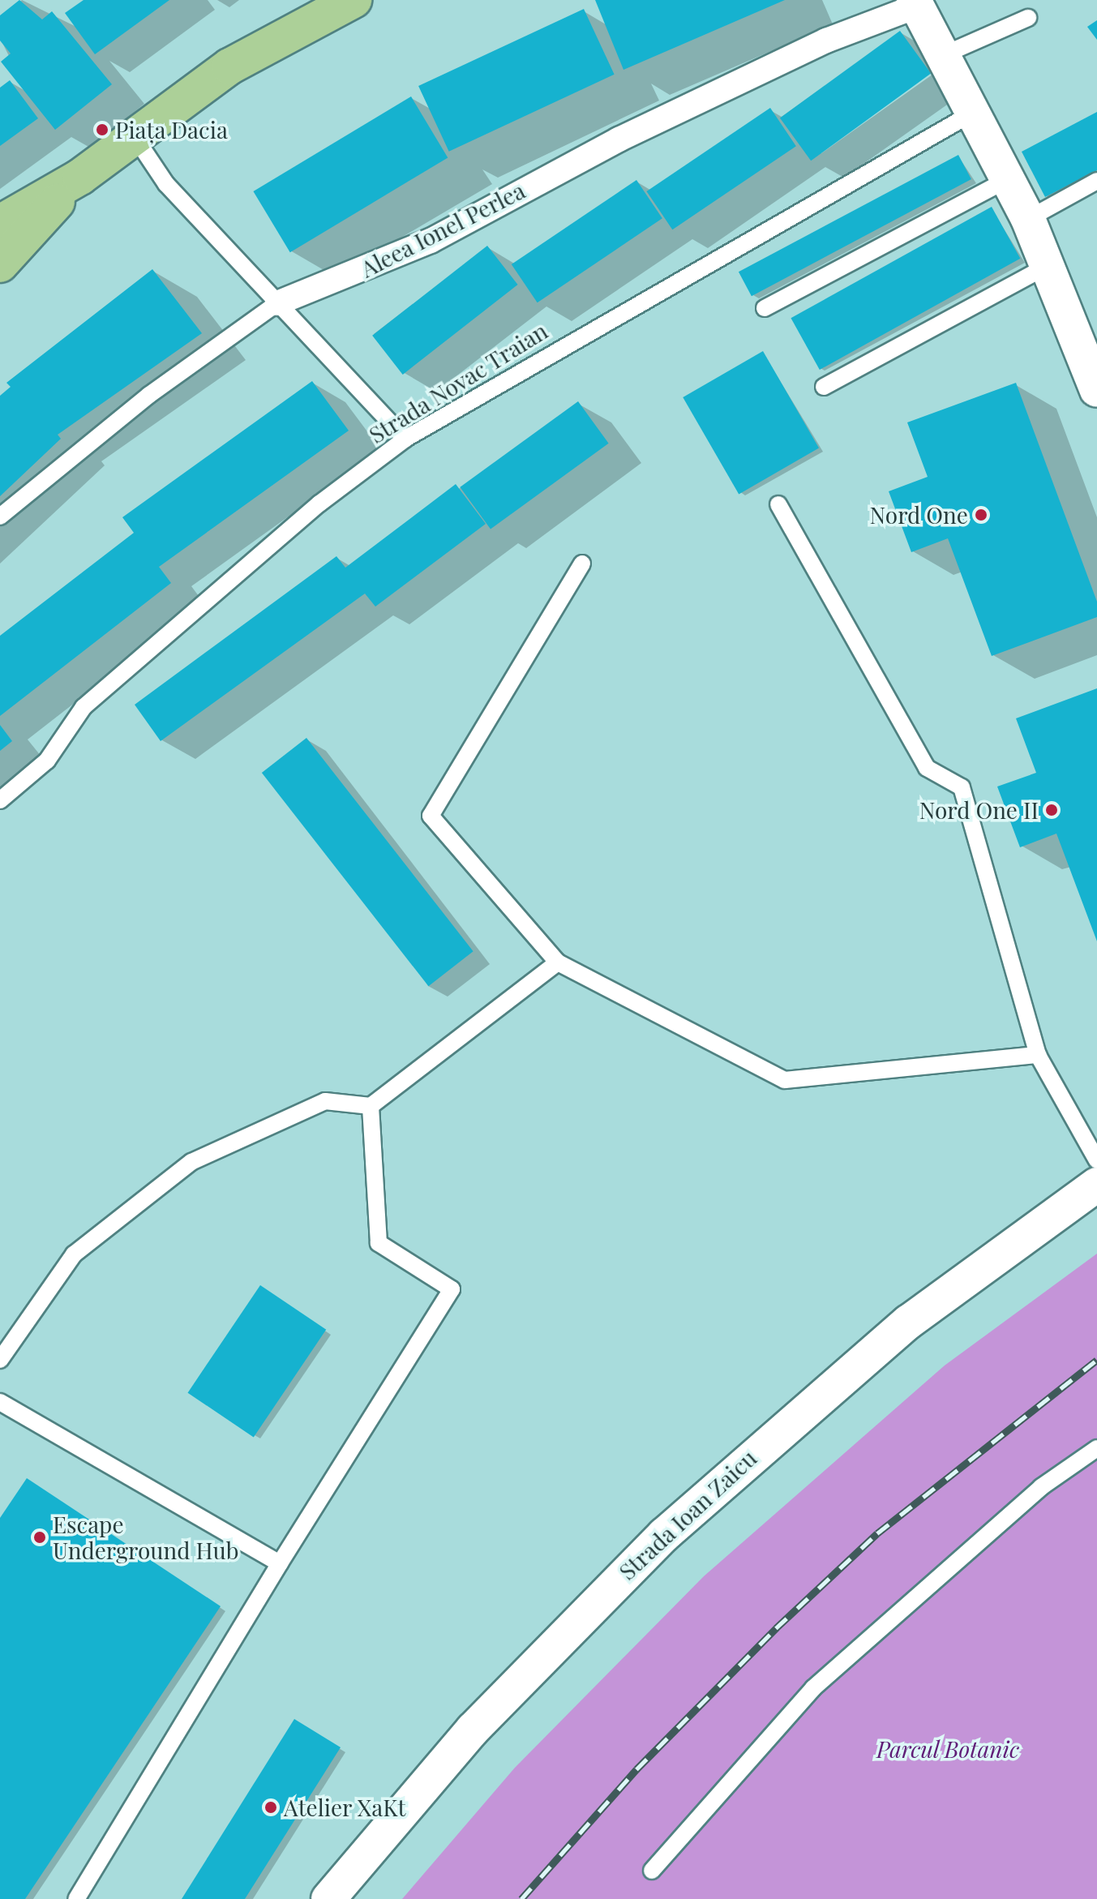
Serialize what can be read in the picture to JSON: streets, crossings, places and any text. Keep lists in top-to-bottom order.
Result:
{
  "streets": {
    "street": ["Aleea Ionel Perlea", "Strada Ioan Zaicu"],
    "lane": ["Strada Novac Traian"]
  },
  "parks": ["Parcul Botanic"],
  "places": [
    "Piața Dacia",
    "Nord One",
    "Nord One II",
    "Escape Underground Hub",
    "Atelier XaKt"
  ]
}
